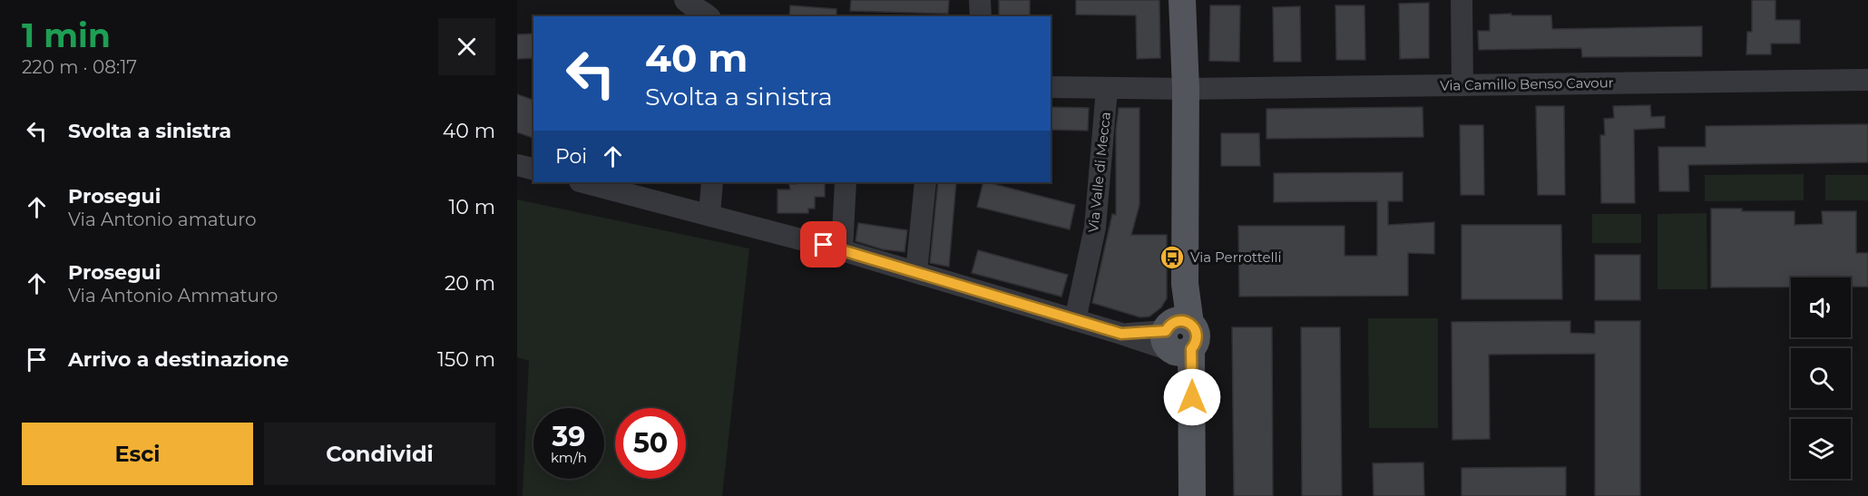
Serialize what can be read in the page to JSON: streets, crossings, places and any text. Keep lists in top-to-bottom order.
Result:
{
  "streets": {
    "street": ["Via Camillo Benso Cavour", "Via Valle di Mecca"]
  },
  "crossings": [
    ["Via Camillo Benso Cavour", "Via Valle di Mecca"]
  ],
  "places": {
    "bus stop": ["Via Perrottelli"]
  },
  "page": {
    "heading": ["1 min", "220 m · 08:17"],
    "turn": ["40 m", "Svolta a sinistra"],
    "list": [
      {
        "name": "Svolta a sinistra",
        "value": "40 m"
      },
      {
        "name": "Prosegui",
        "note": "Via Antonio amaturo",
        "value": "10 m"
      },
      {
        "name": "Prosegui",
        "note": "Via Antonio Ammaturo",
        "value": "20 m"
      },
      {
        "name": "Arrivo a destinazione",
        "value": "150 m"
      }
    ],
    "then": "Poi",
    "speed": "39 km/h",
    "limit": "50",
    "buttons": ["Esci", "Condividi"]
  }
}
